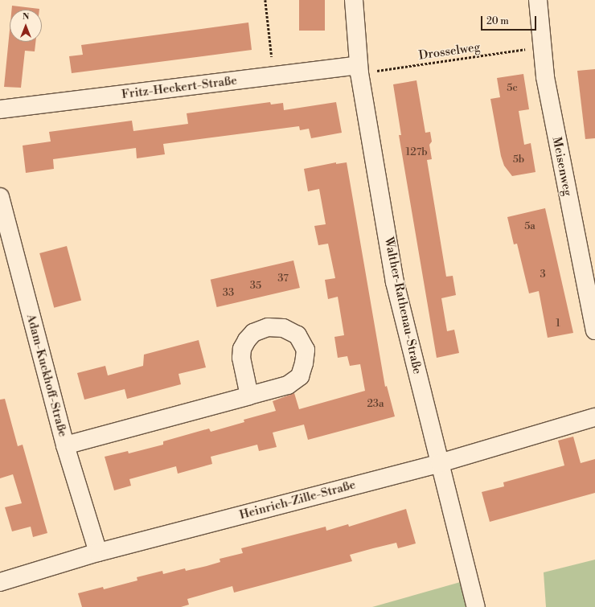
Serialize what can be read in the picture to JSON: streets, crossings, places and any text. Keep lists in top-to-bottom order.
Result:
{
  "streets": {
    "street": [
      "Fritz-Heckert-Straße",
      "Meisenweg",
      "Walther-Rathenau-Straße",
      "Adam-Kuckhoff-Straße",
      "Heinrich-Zille-Straße"
    ],
    "path": ["Drosselweg"]
  },
  "crossings": [
    ["Drosselweg", "Fritz-Heckert-Straße"],
    ["Drosselweg", "Meisenweg"],
    ["Drosselweg", "Walther-Rathenau-Straße"],
    ["Fritz-Heckert-Straße", "Walther-Rathenau-Straße"],
    ["Walther-Rathenau-Straße", "Heinrich-Zille-Straße"],
    ["Adam-Kuckhoff-Straße", "Heinrich-Zille-Straße"]
  ],
  "house_numbers": [
    "5c",
    "127b",
    "5b",
    "5a",
    "3",
    "37",
    "35",
    "33",
    "1",
    "23a"
  ],
  "scale_bar": "20 m",
  "north": "top"
}
